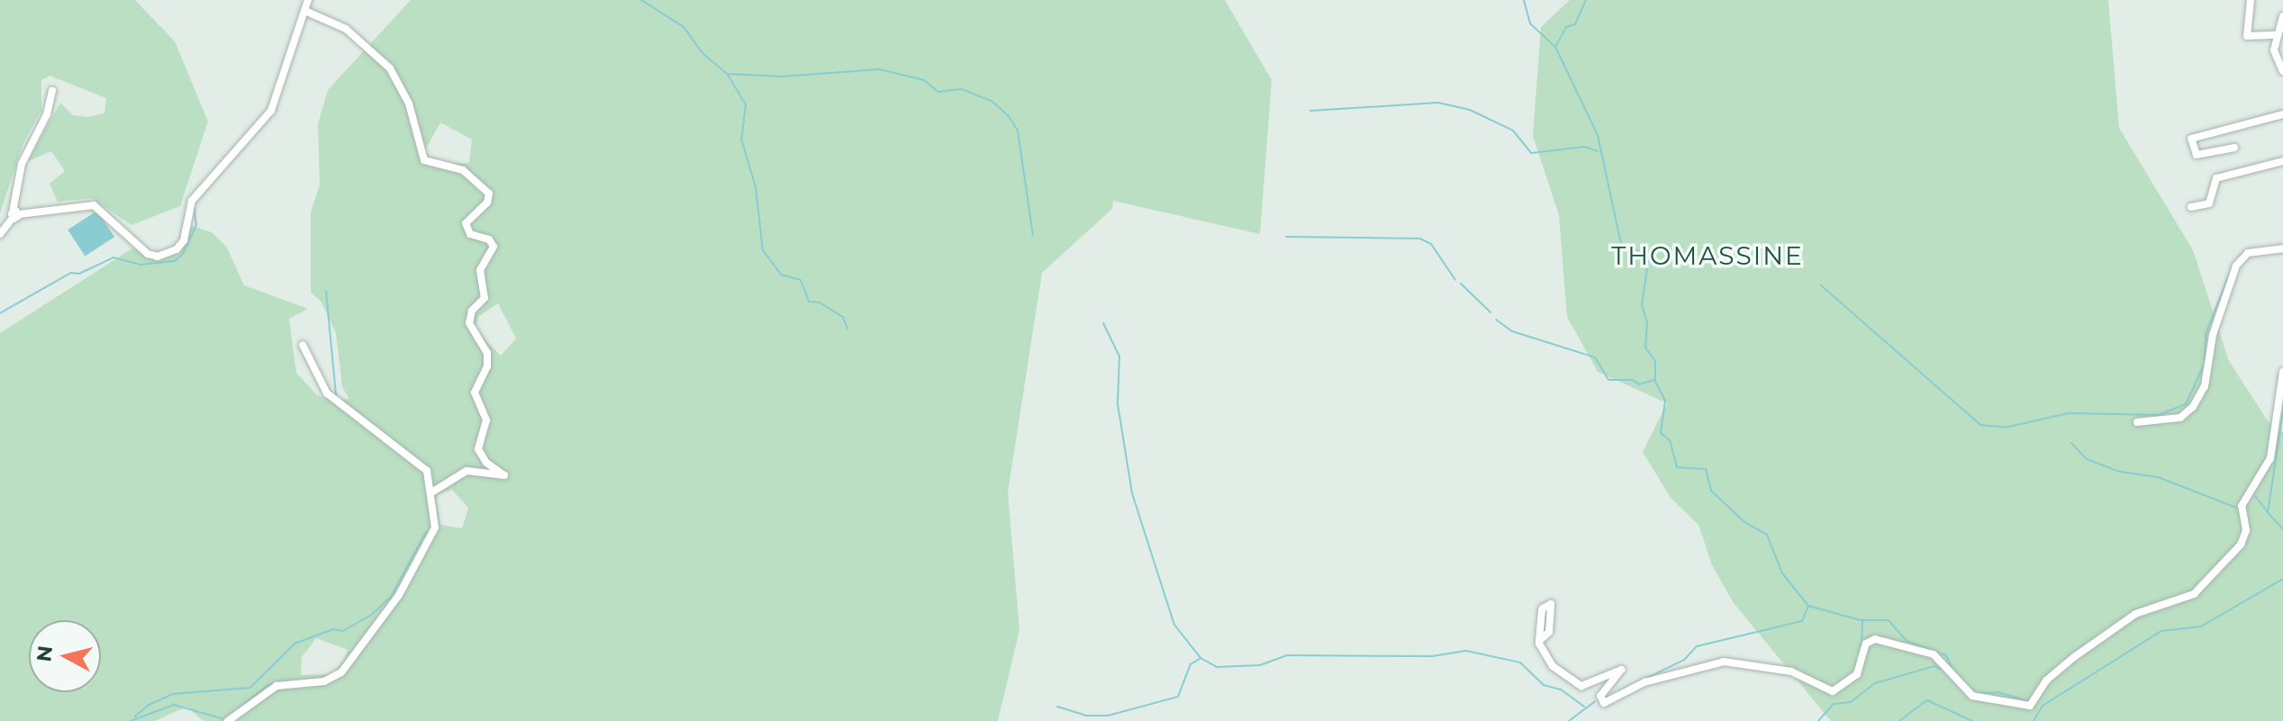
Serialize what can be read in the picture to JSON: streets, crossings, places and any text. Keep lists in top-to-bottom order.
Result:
{
  "districts": ["THOMASSINE"],
  "north": "left"
}
